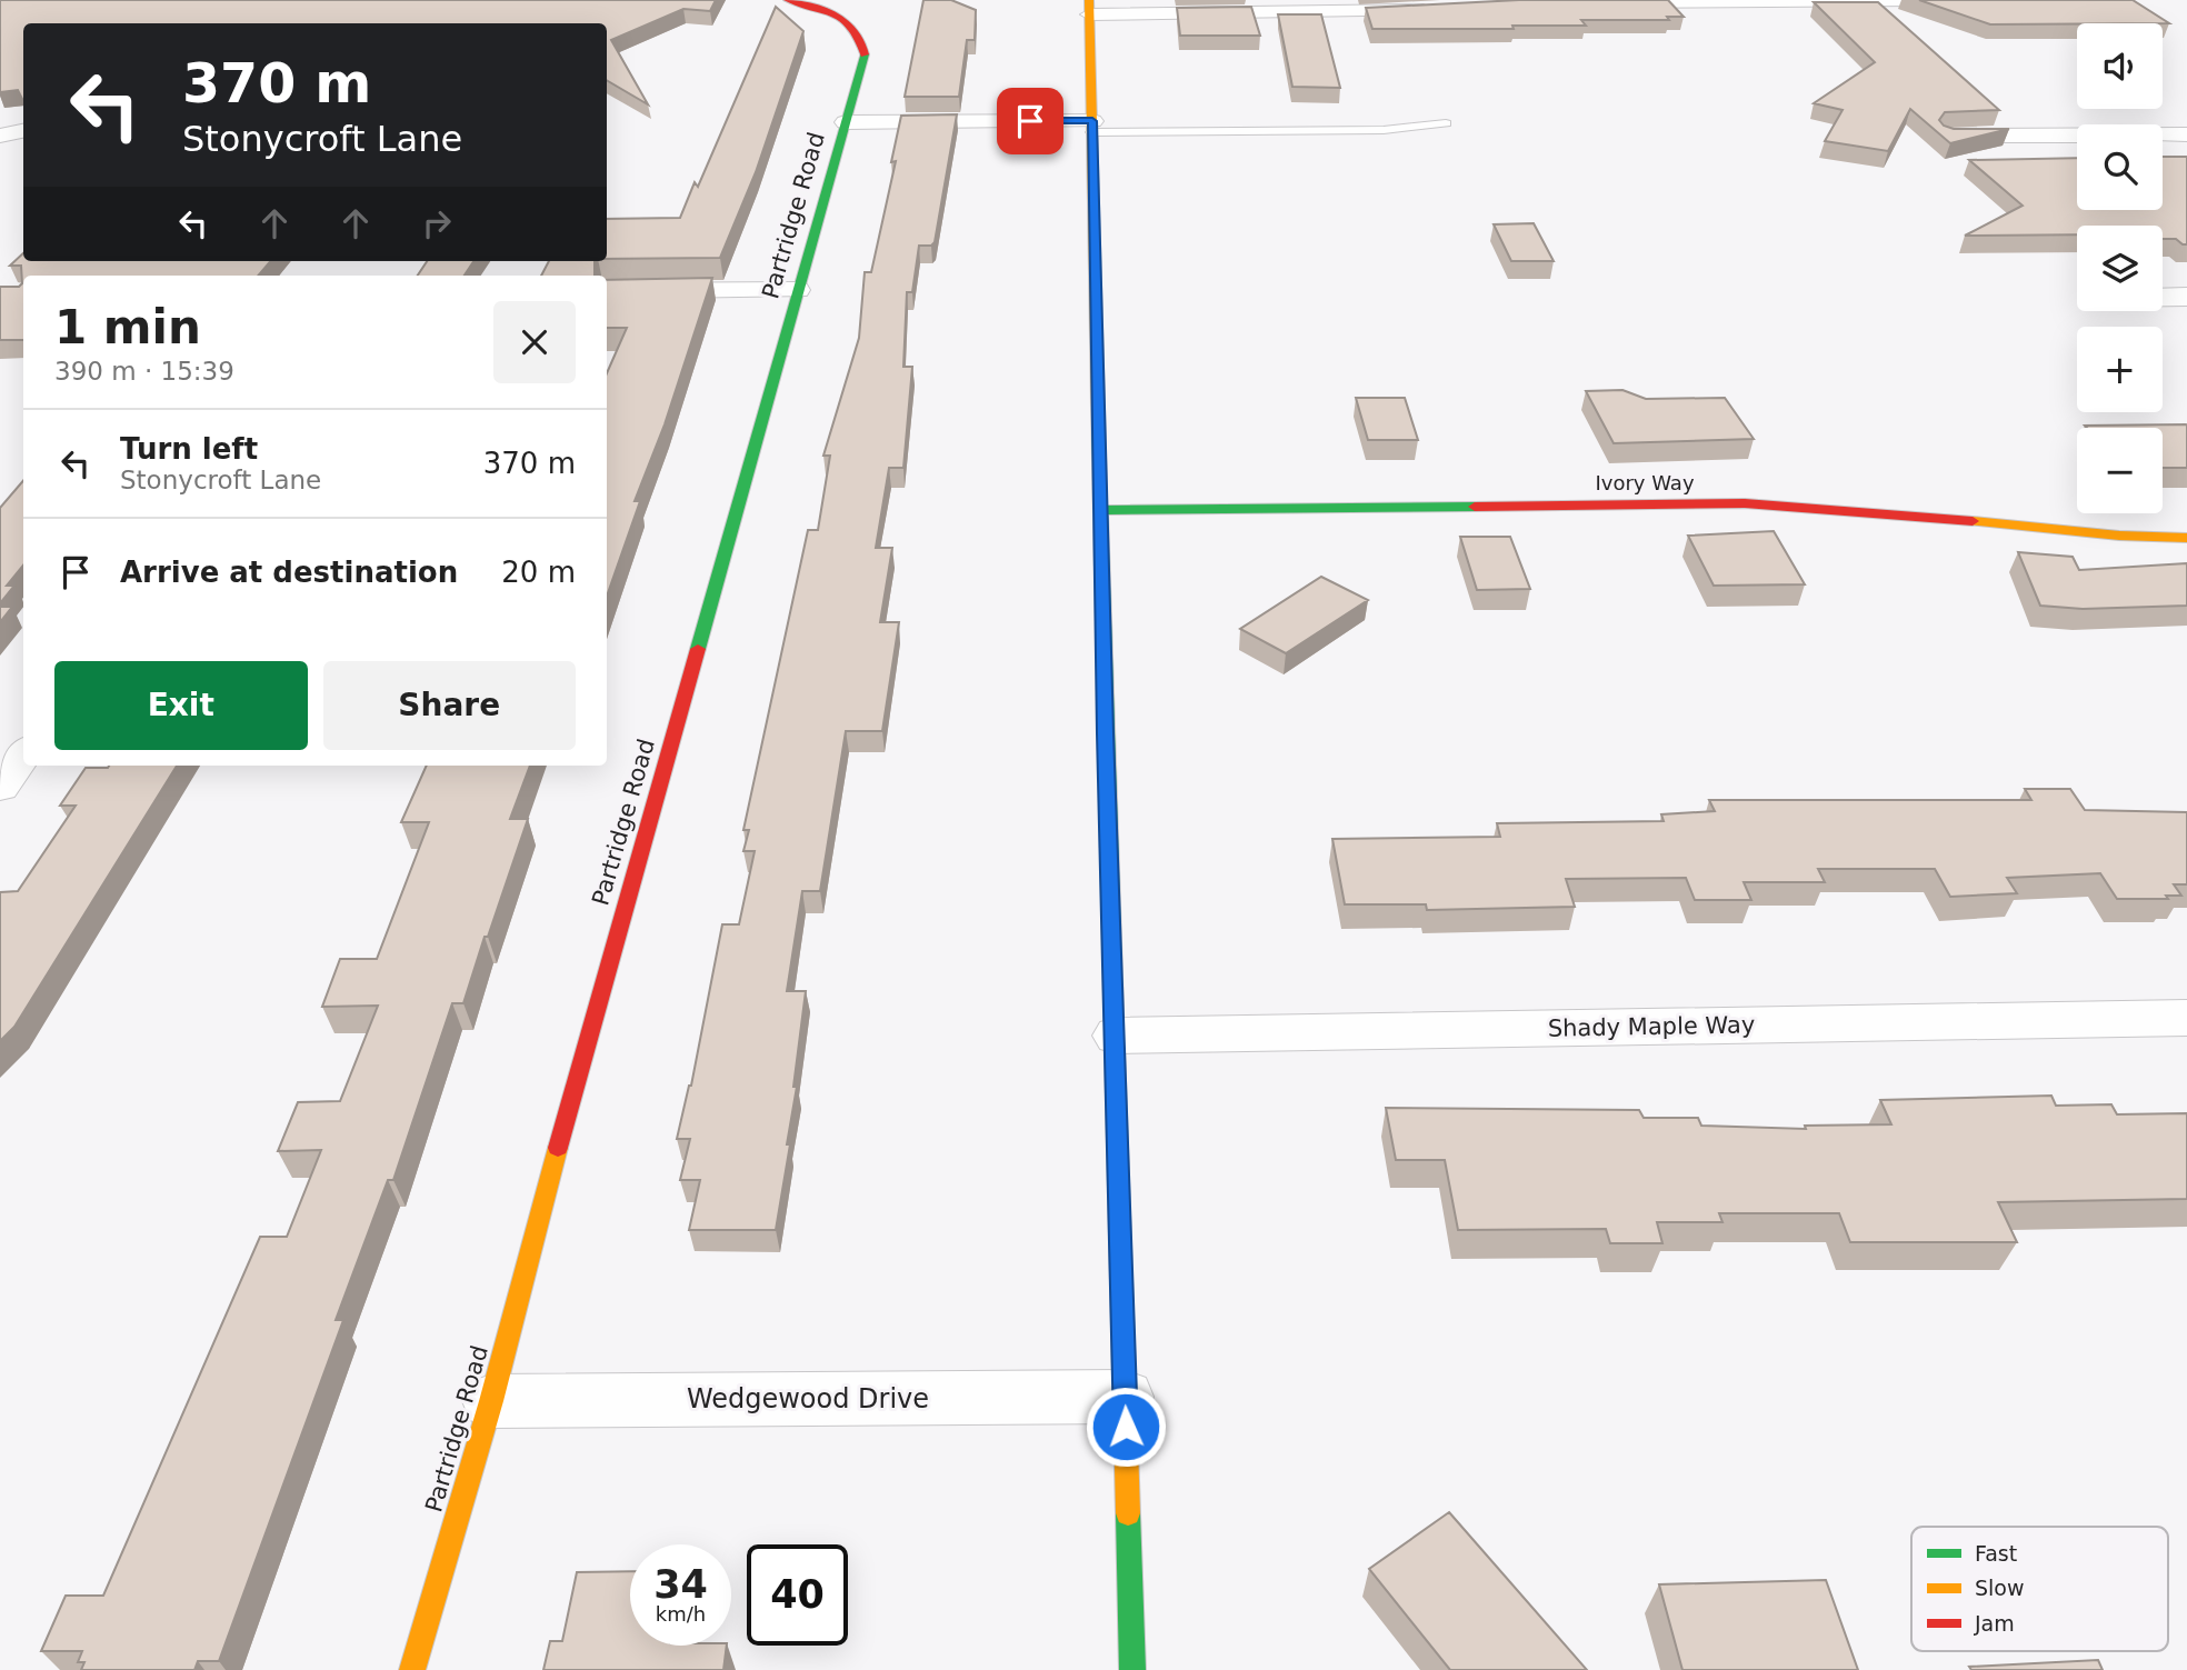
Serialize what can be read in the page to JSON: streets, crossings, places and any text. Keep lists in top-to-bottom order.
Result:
{
  "streets": {
    "street": [
      "Partridge Road",
      "Ivory Way",
      "Shady Maple Way",
      "Wedgewood Drive"
    ]
  },
  "crossings": [
    ["Partridge Road", "Wedgewood Drive"]
  ],
  "legend": ["Fast", "Slow", "Jam"],
  "page": {
    "map_buttons": ["+", "−"],
    "turn": ["370 m", "Stonycroft Lane"],
    "heading": ["1 min", "390 m · 15:39"],
    "list": [
      {
        "name": "Turn left",
        "note": "Stonycroft Lane",
        "value": "370 m"
      },
      {
        "name": "Arrive at destination",
        "value": "20 m"
      }
    ],
    "buttons": ["Exit", "Share"],
    "speed": "34 km/h",
    "limit": "40"
  }
}
